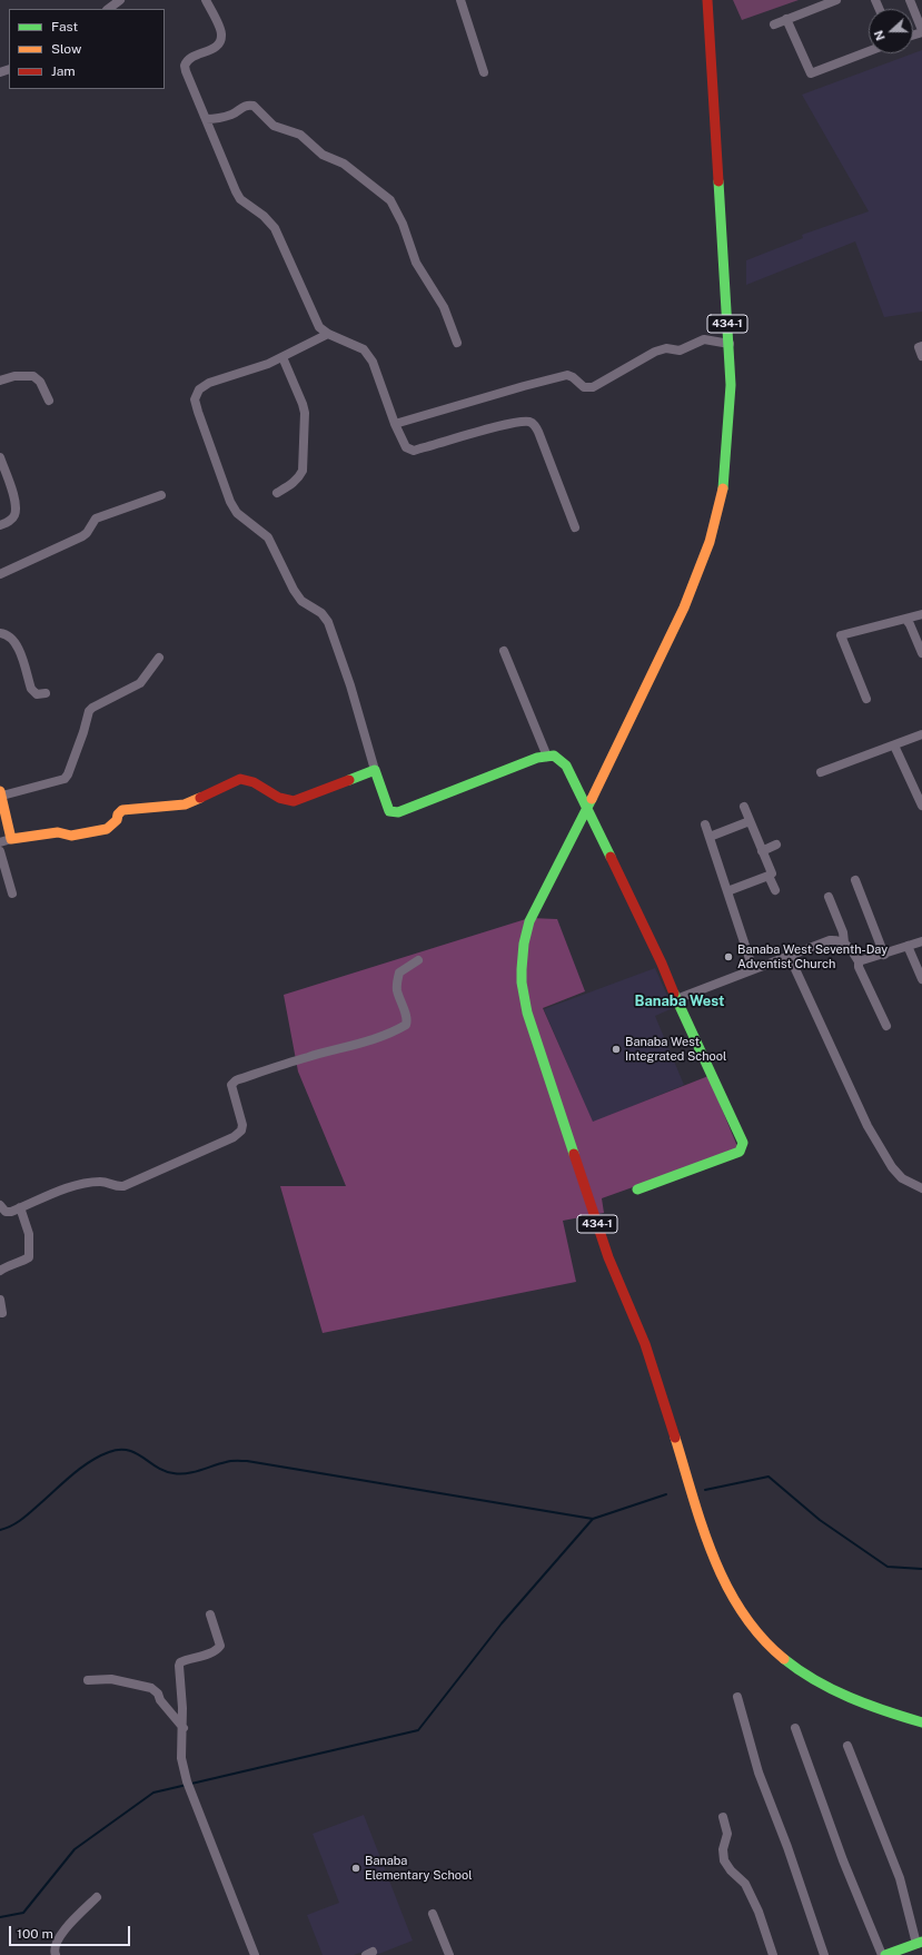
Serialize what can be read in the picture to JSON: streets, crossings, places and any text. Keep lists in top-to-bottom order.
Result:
{
  "streets": {
    "main road": ["434-1"]
  },
  "districts": ["Banaba West"],
  "places": ["Banaba West Seventh-Day Adventist Church", "Banaba West Integrated School", "Banaba Elementary School"],
  "legend": ["Fast", "Slow", "Jam"],
  "scale_bar": "100 m",
  "north": "left"
}
